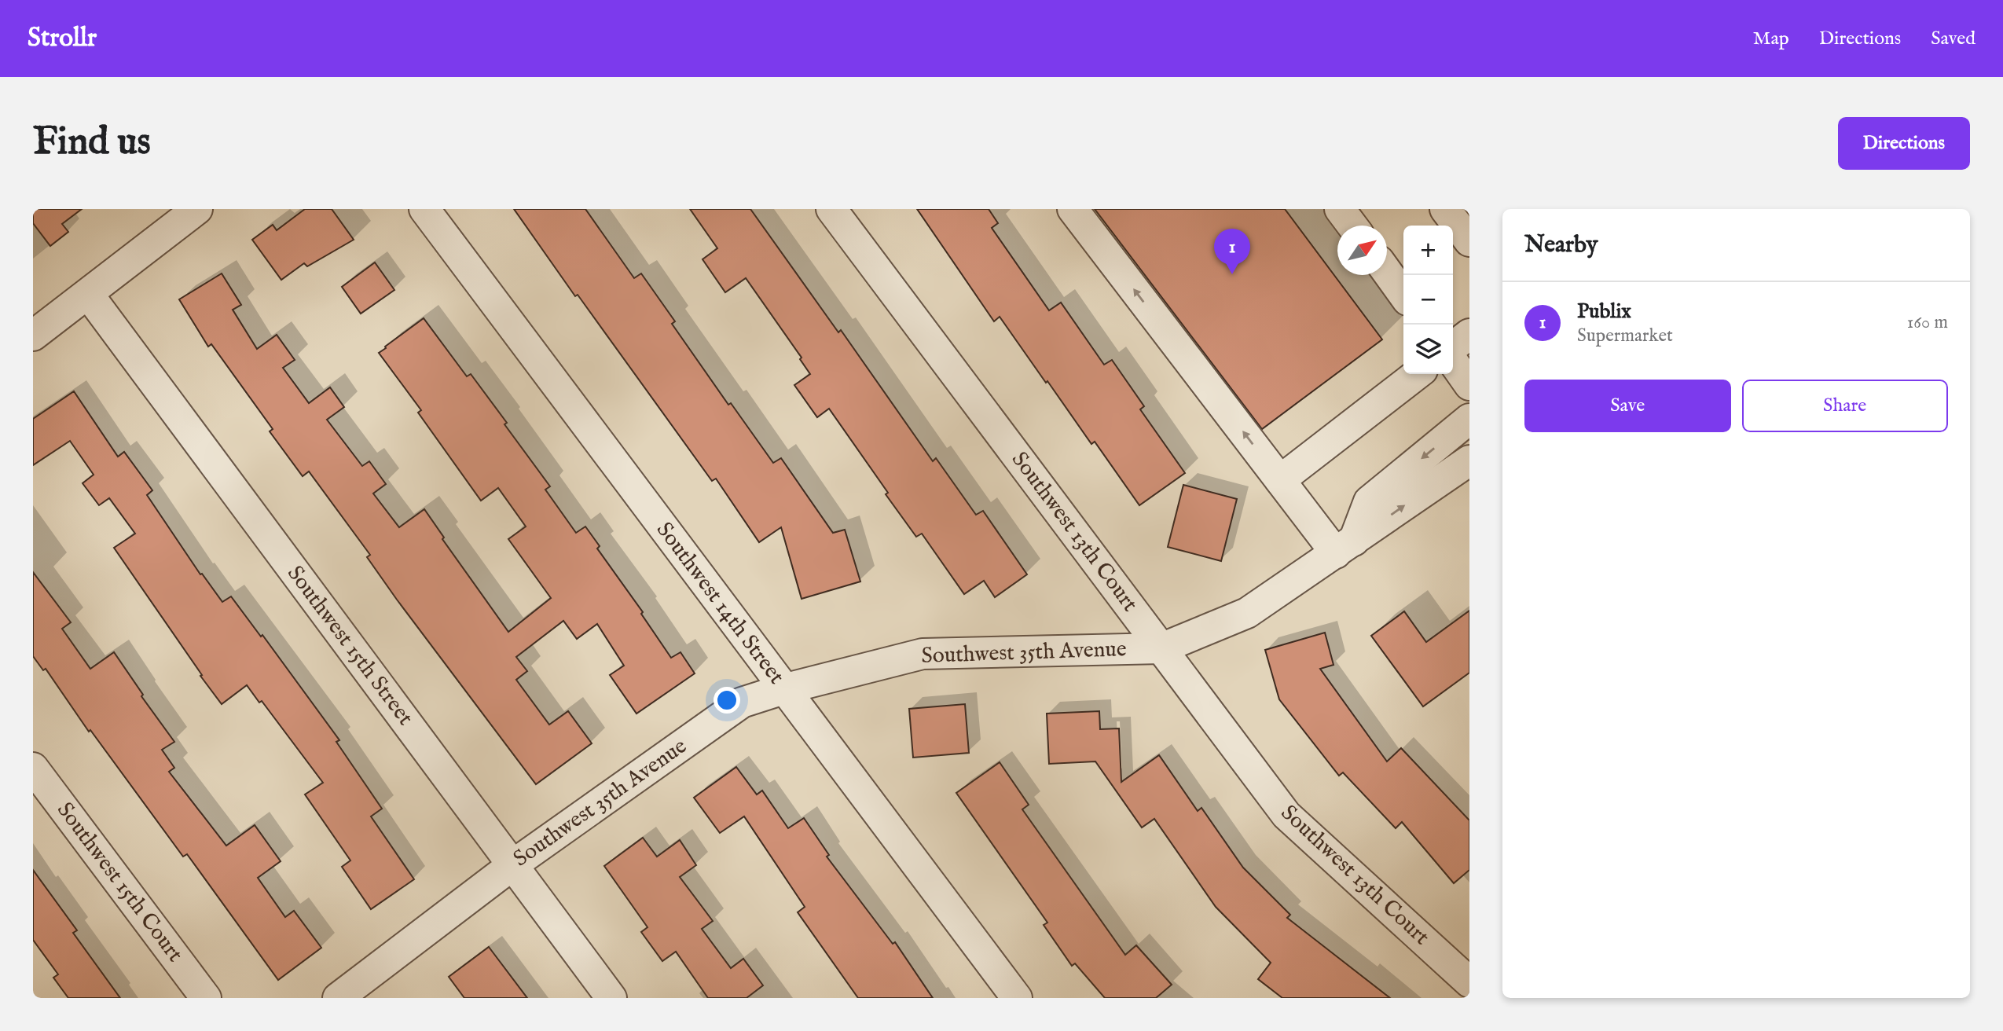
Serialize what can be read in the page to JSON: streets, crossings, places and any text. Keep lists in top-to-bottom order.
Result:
{
  "streets": {
    "street": [
      "Southwest 13th Court",
      "Southwest 14th Street",
      "Southwest 15th Street",
      "Southwest 35th Avenue",
      "Southwest 15th Court"
    ]
  },
  "crossings": [
    ["Southwest 13th Court", "Southwest 35th Avenue"],
    ["Southwest 14th Street", "Southwest 35th Avenue"],
    ["Southwest 15th Street", "Southwest 35th Avenue"]
  ],
  "north": "top right",
  "page": {
    "header": "Strollr",
    "nav": ["Map", "Directions", "Saved"],
    "buttons": [
      "Directions",
      ["Save", "Share"]
    ],
    "title": "Find us",
    "heading": "Nearby",
    "map_buttons": ["+", "−"],
    "pins": "1",
    "list": [
      {
        "mark": "1",
        "name": "Publix",
        "note": "Supermarket",
        "value": "160 m"
      }
    ]
  }
}
